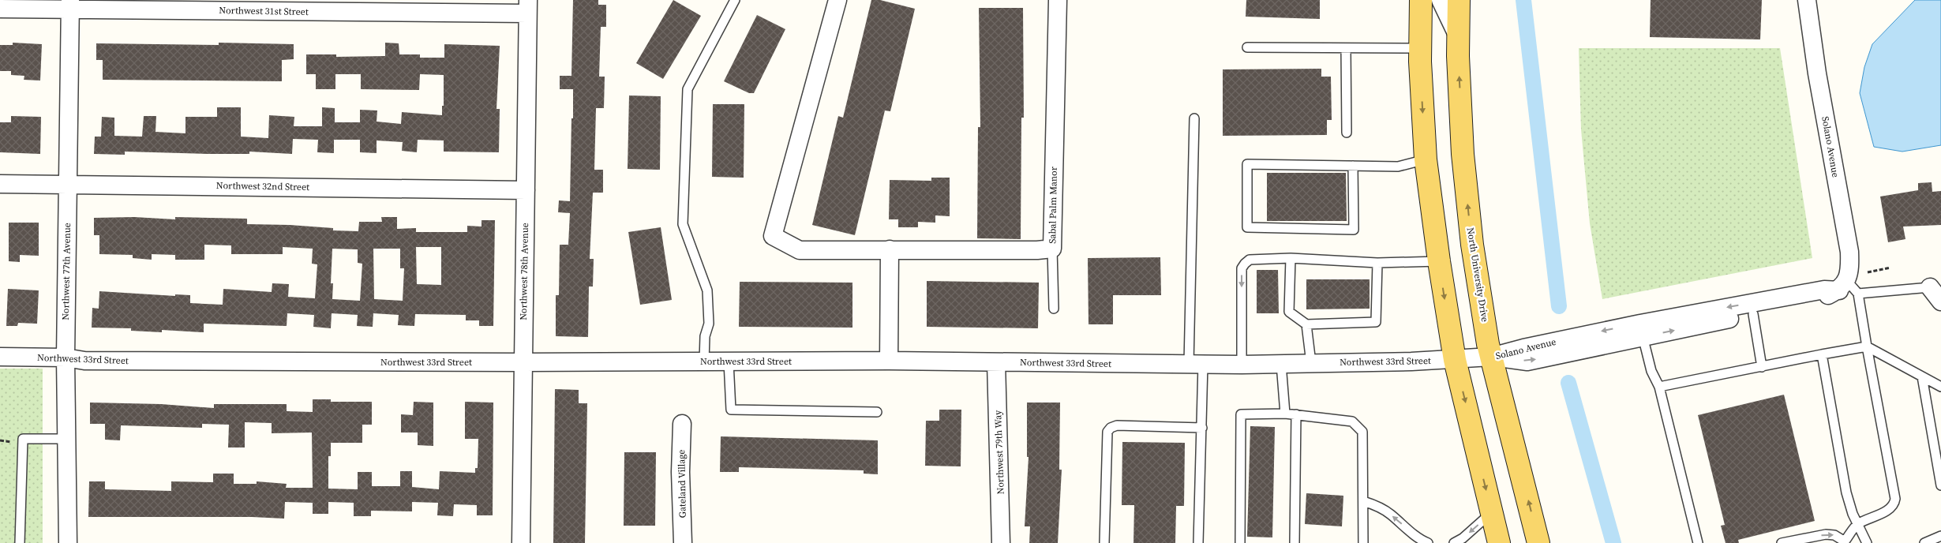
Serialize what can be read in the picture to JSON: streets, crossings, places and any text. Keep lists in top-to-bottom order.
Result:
{
  "streets": {
    "main road": ["North University Drive"],
    "street": [
      "Northwest 31st Street",
      "Solano Avenue",
      "Northwest 32nd Street",
      "Sabal Palm Manor",
      "Northwest 77th Avenue",
      "Northwest 78th Avenue",
      "Northwest 33rd Street",
      "Northwest 79th Way",
      "Gateland Village"
    ]
  },
  "crossings": [
    ["Northwest 31st Street", "Northwest 77th Avenue"],
    ["Northwest 31st Street", "Northwest 78th Avenue"],
    ["Solano Avenue", "North University Drive"],
    ["Solano Avenue", "Northwest 33rd Street"],
    ["Northwest 32nd Street", "Northwest 77th Avenue"],
    ["Northwest 32nd Street", "Northwest 78th Avenue"],
    ["Northwest 77th Avenue", "Northwest 33rd Street"],
    ["Northwest 78th Avenue", "Northwest 33rd Street"],
    ["North University Drive", "Northwest 33rd Street"],
    ["Northwest 33rd Street", "Northwest 79th Way"]
  ]
}
